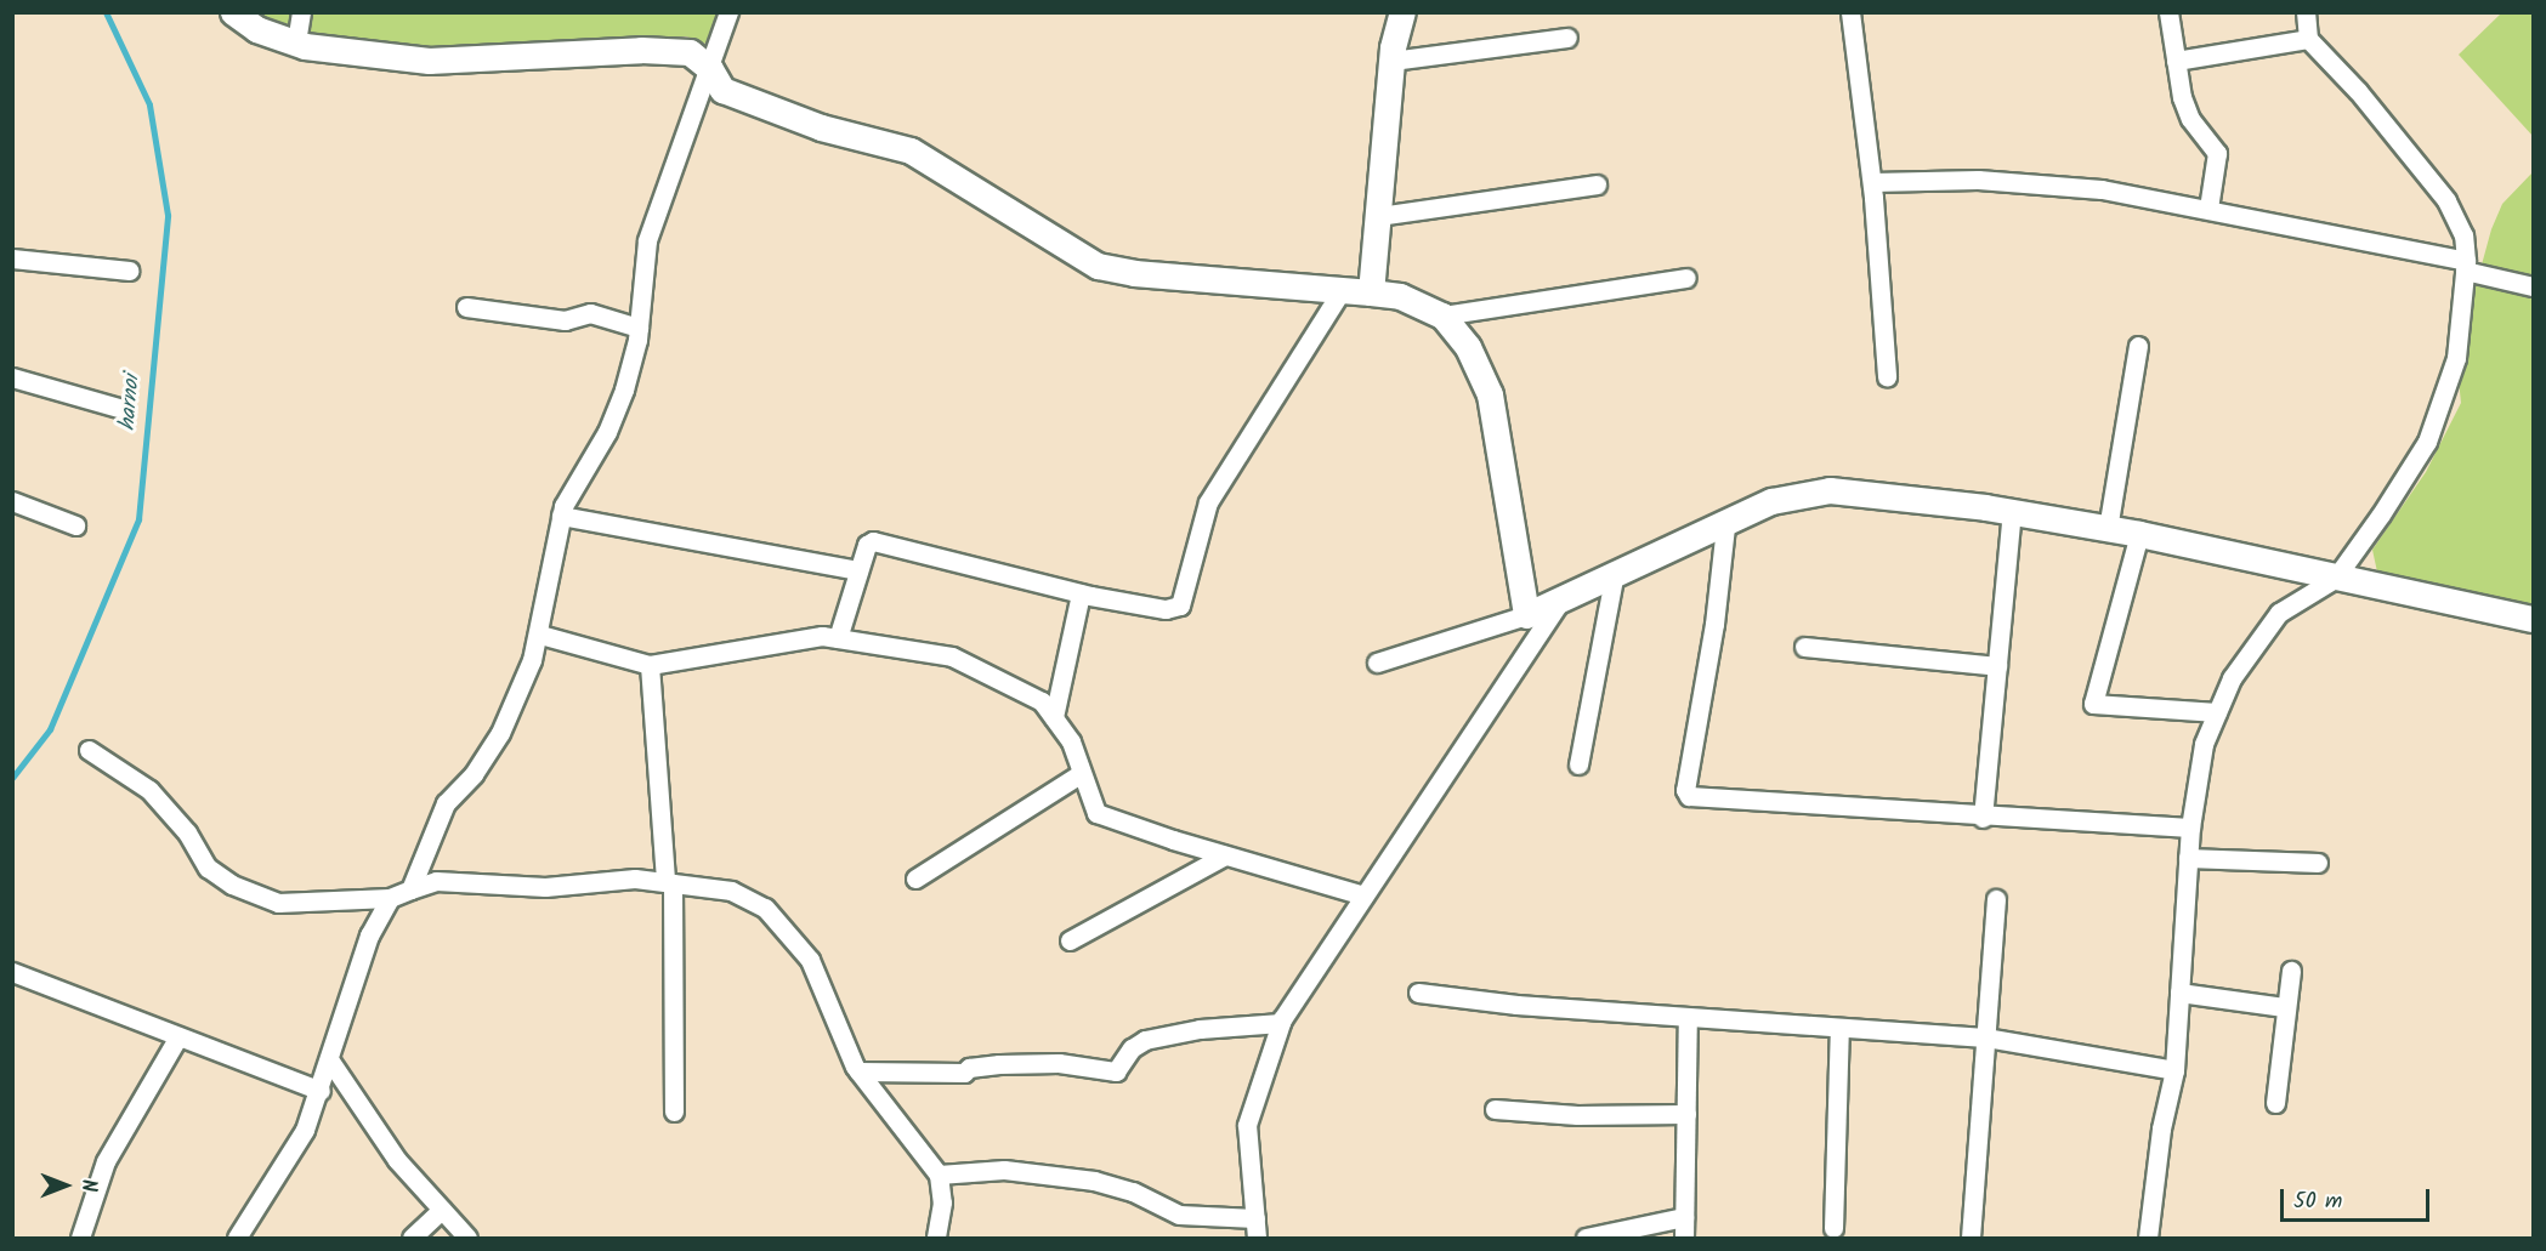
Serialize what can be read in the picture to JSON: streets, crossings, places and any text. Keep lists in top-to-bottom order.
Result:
{
  "water": ["harnoi"],
  "scale_bar": "50 m",
  "north": "right"
}
